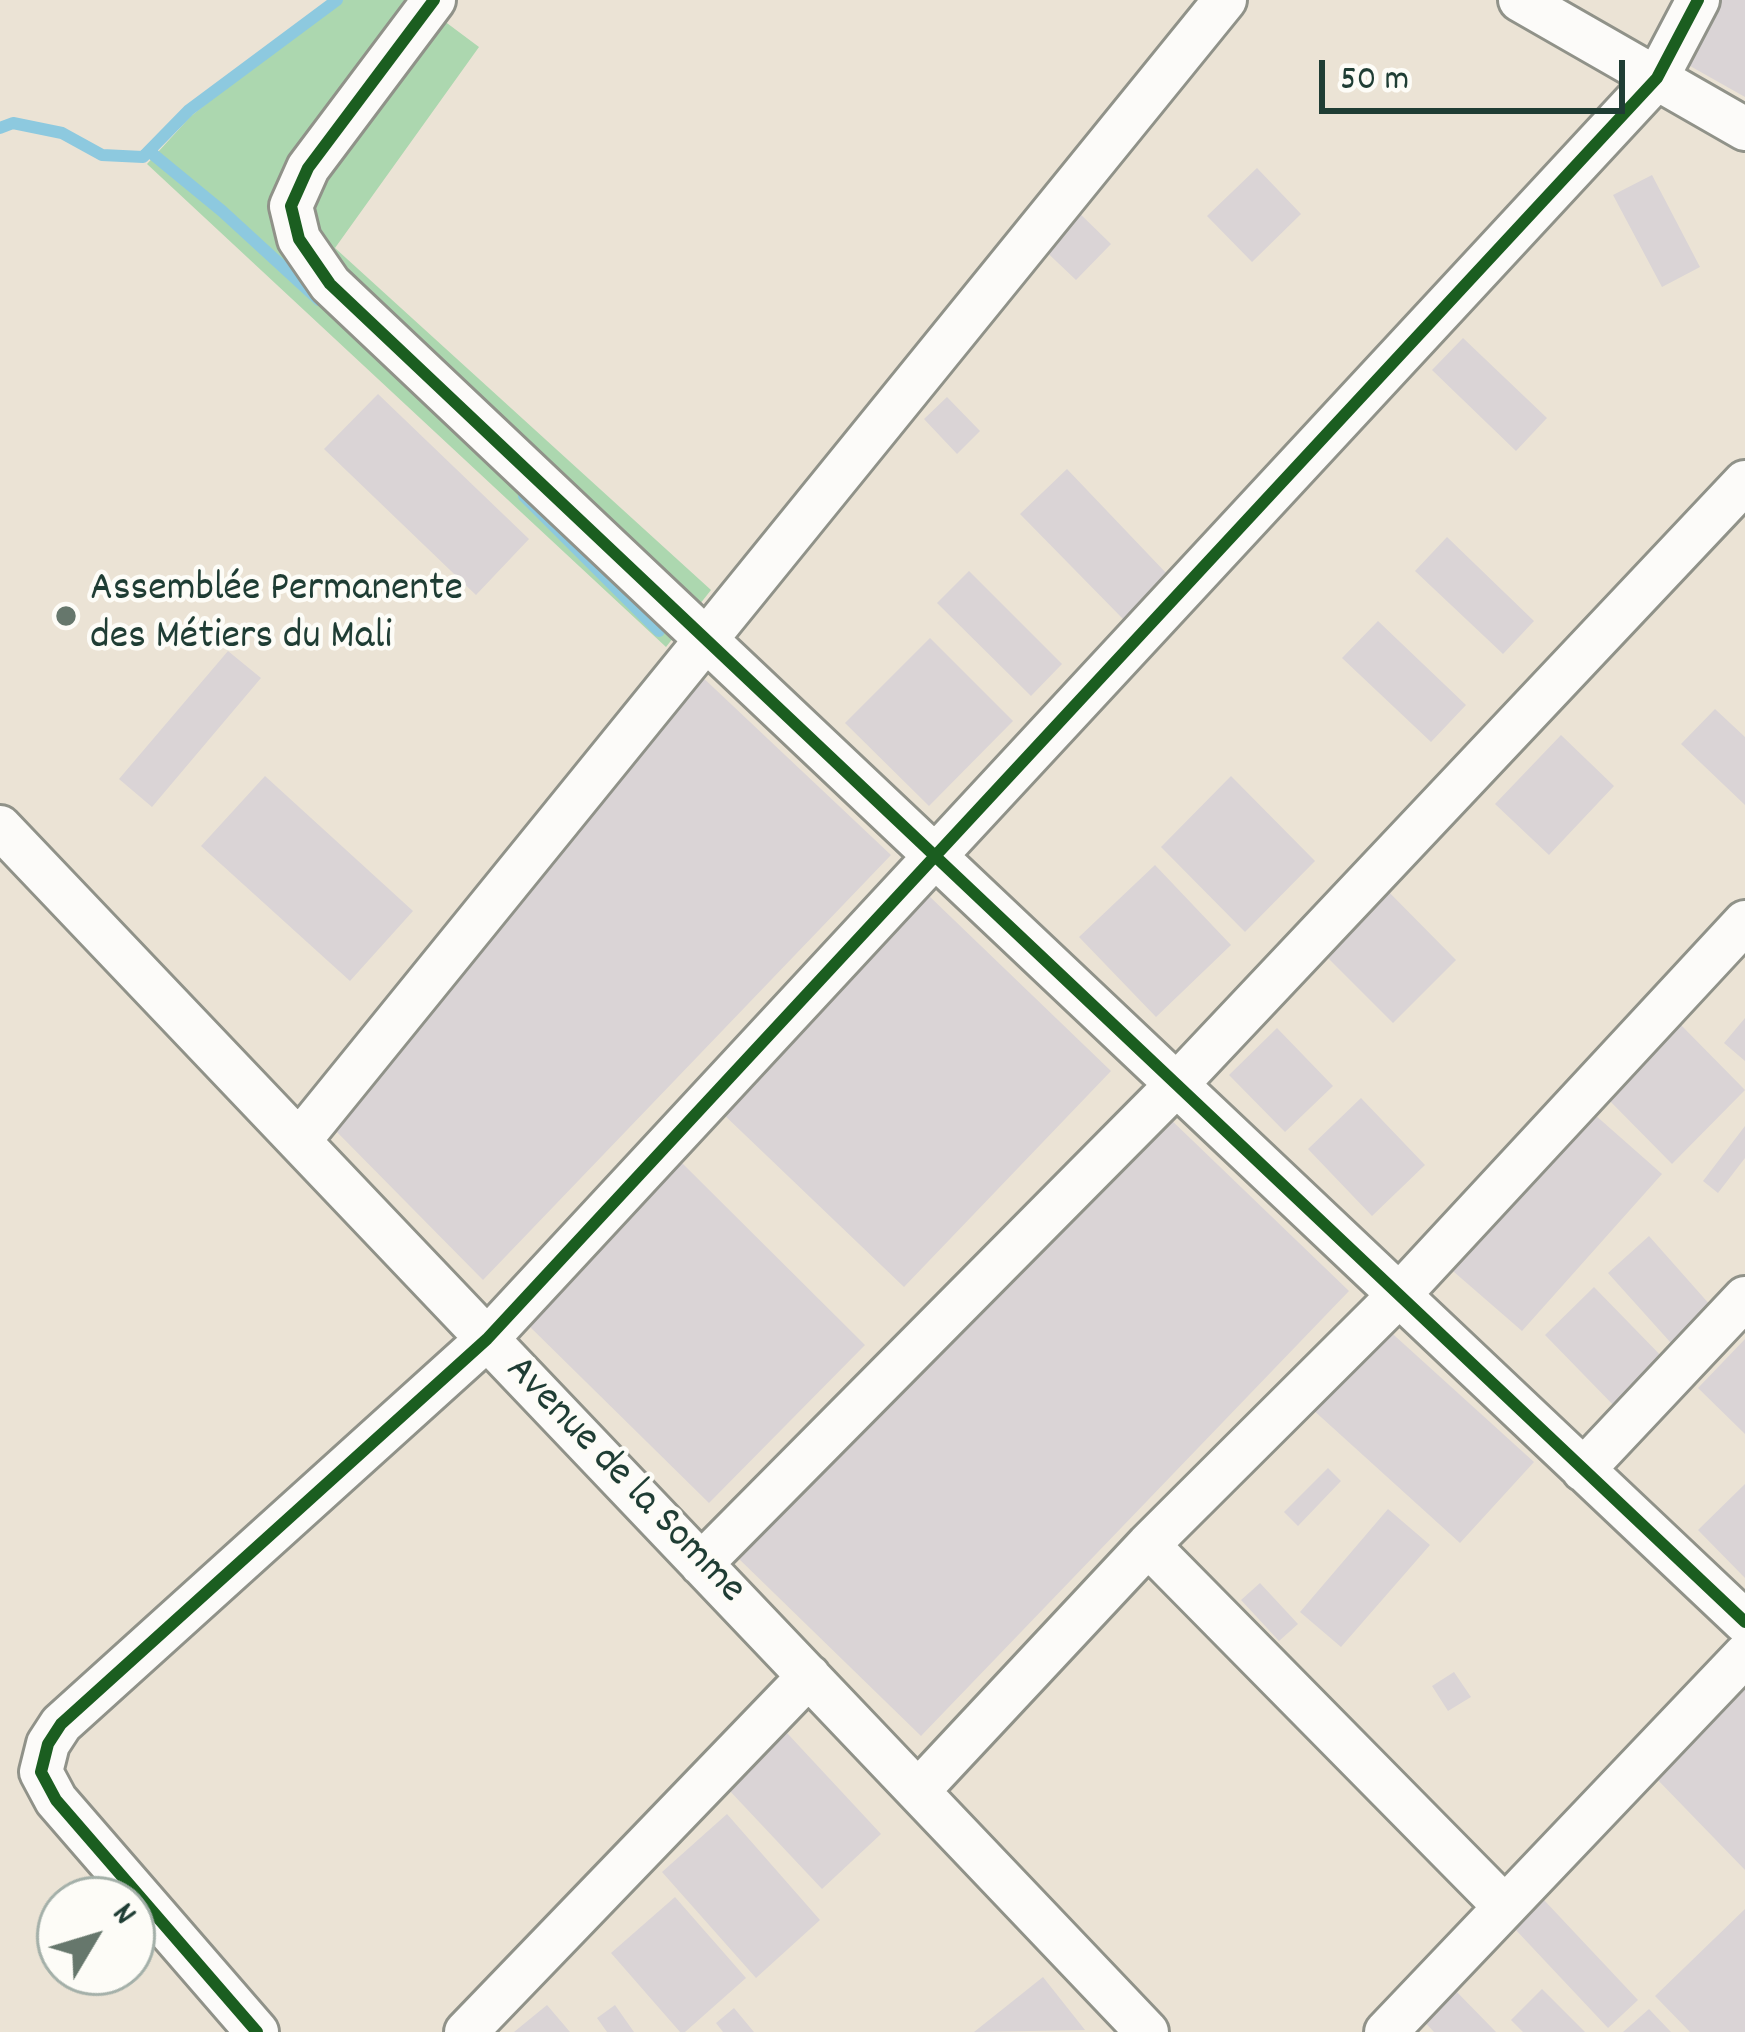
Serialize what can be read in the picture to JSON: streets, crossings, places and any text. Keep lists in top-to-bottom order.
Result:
{
  "streets": {
    "street": ["Avenue de la Somme"]
  },
  "places": ["Assemblée Permanente des Métiers du Mali"],
  "scale_bar": "50 m",
  "north": "top right"
}
